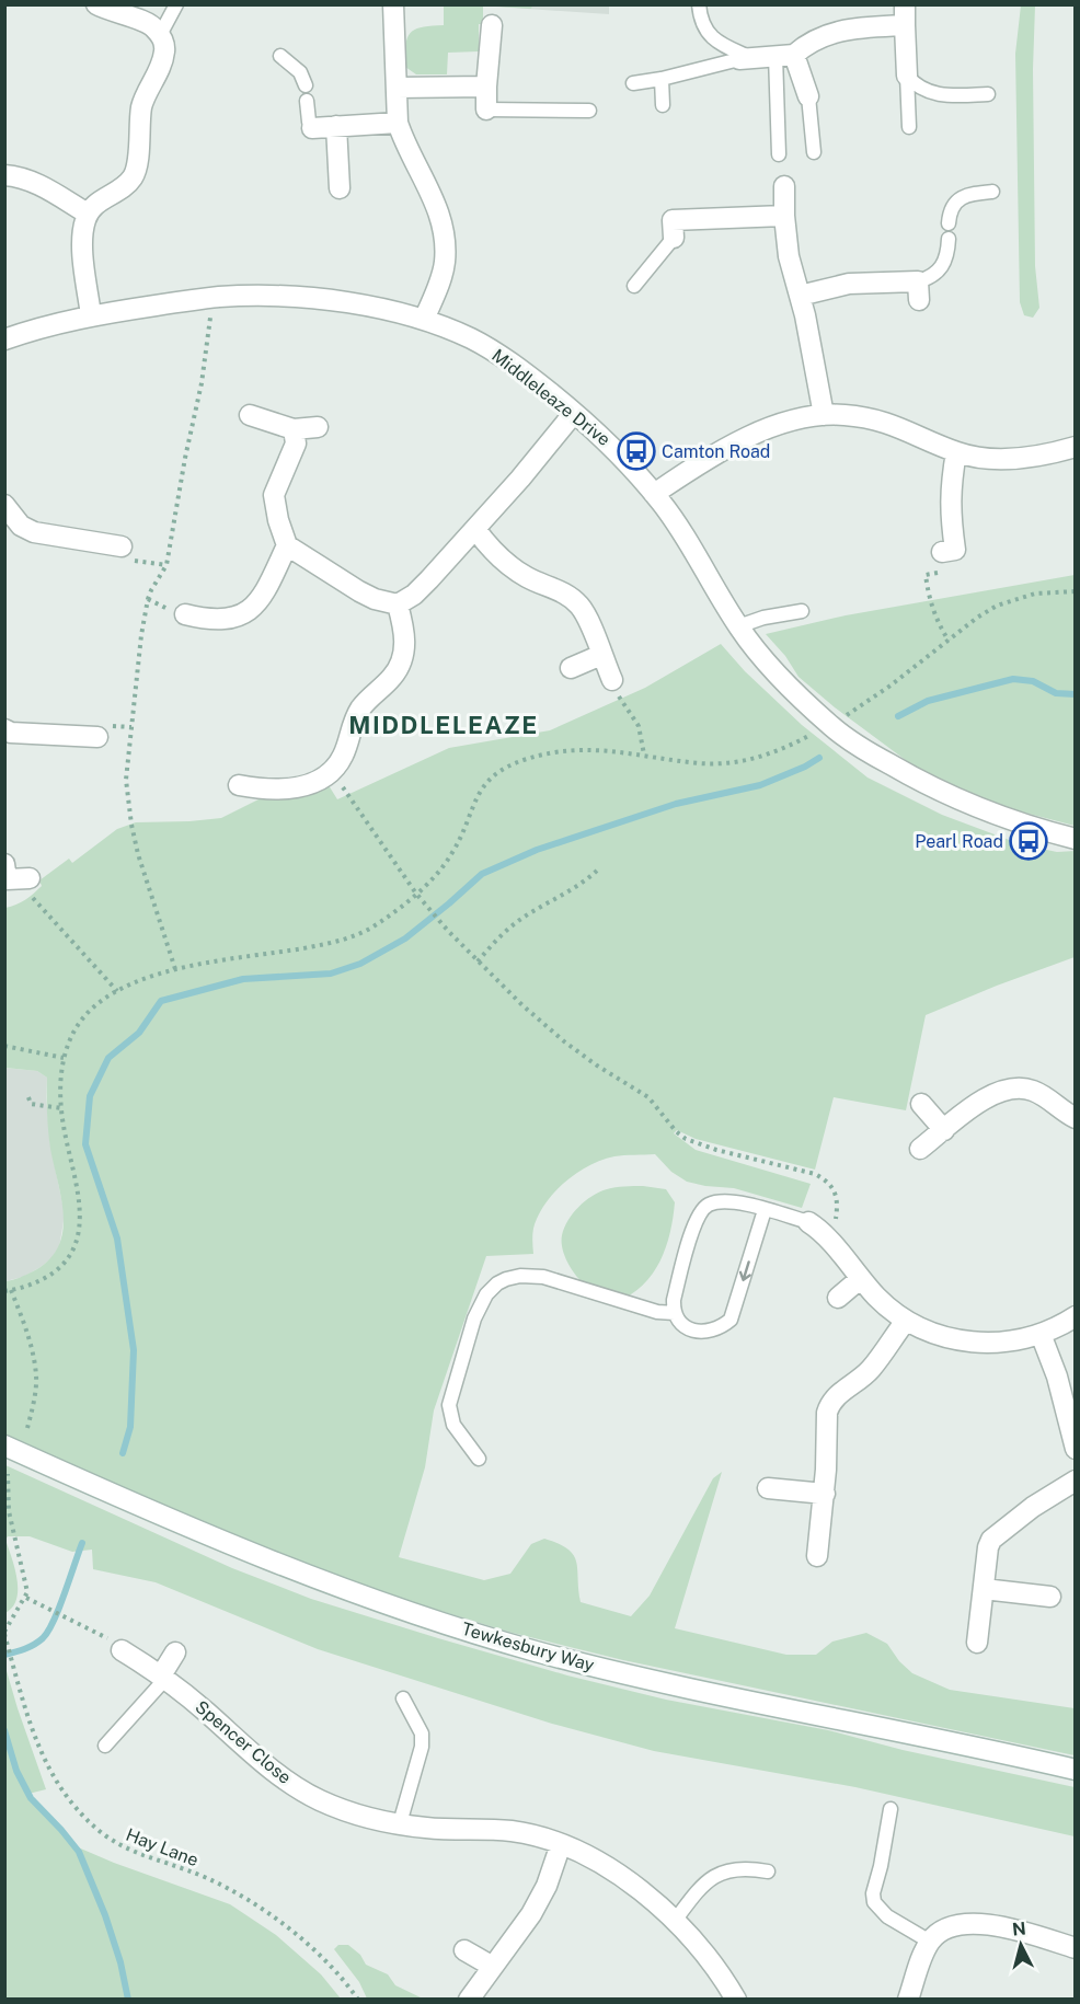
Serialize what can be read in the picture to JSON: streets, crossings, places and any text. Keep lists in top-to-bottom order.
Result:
{
  "streets": {
    "street": ["Middleleaze Drive", "Tewkesbury Way", "Spencer Close"],
    "path": ["Hay Lane"]
  },
  "districts": ["MIDDLELEAZE"],
  "places": {
    "bus stop": ["Camton Road", "Pearl Road"]
  },
  "north": "top"
}
